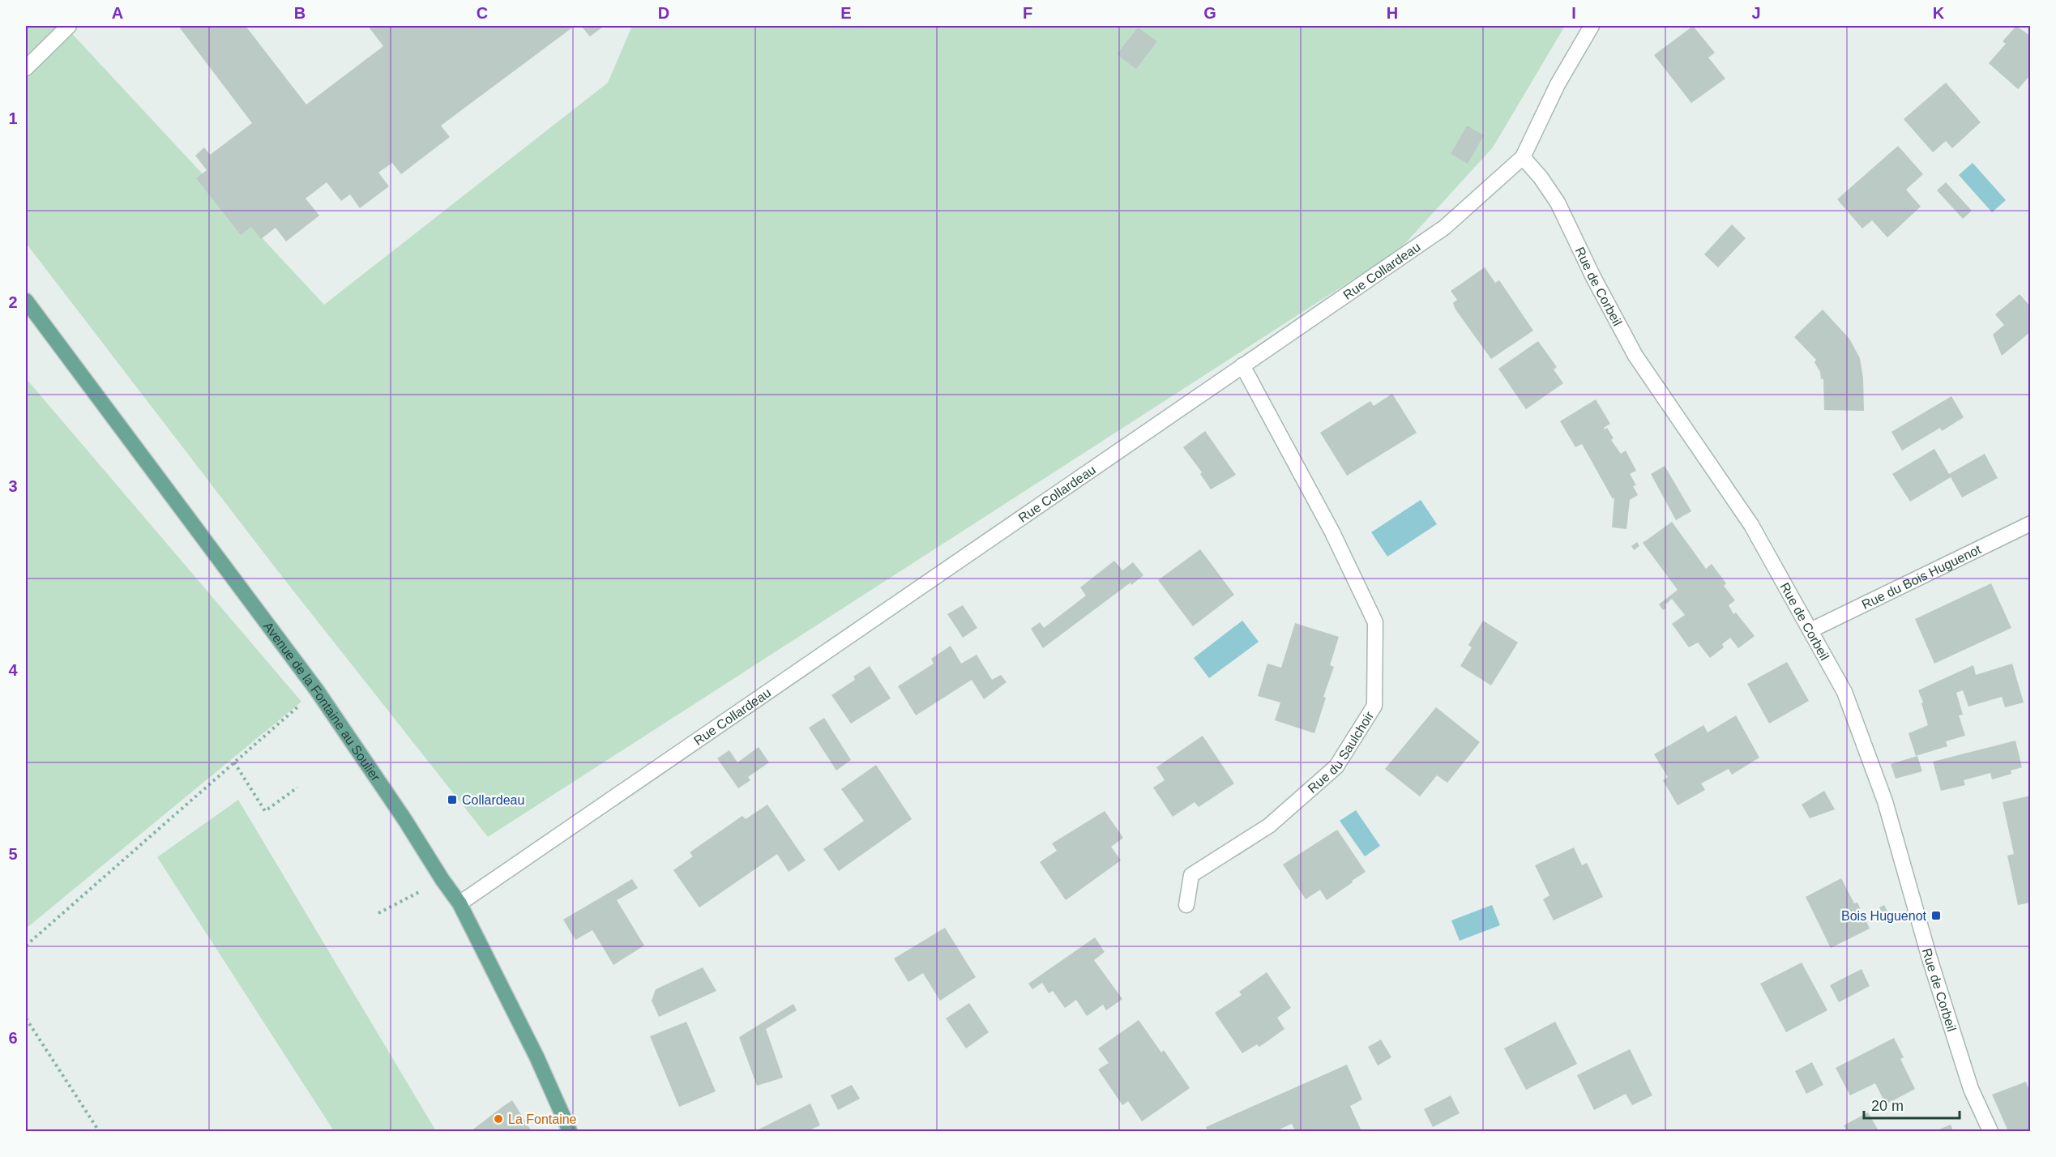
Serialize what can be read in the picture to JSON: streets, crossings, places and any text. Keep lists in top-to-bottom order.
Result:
{
  "streets": {
    "main road": ["Avenue de la Fontaine au Soulier"],
    "street": [
      "Rue Collardeau",
      "Rue de Corbeil",
      "Rue du Bois Huguenot",
      "Rue du Saulchoir"
    ]
  },
  "crossings": [
    ["Rue Collardeau", "Rue de Corbeil"],
    ["Rue Collardeau", "Avenue de la Fontaine au Soulier"],
    ["Rue Collardeau", "Rue du Saulchoir"],
    ["Rue de Corbeil", "Rue du Bois Huguenot"]
  ],
  "places": {
    "transit": ["Collardeau", "Bois Huguenot"],
    "other": ["La Fontaine"]
  },
  "scale_bar": "20 m",
  "grid": {
    "columns": [
      "A",
      "B",
      "C",
      "D",
      "E",
      "F",
      "G",
      "H",
      "I",
      "J",
      "K"
    ],
    "rows": [
      "1",
      "2",
      "3",
      "4",
      "5",
      "6"
    ]
  }
}
